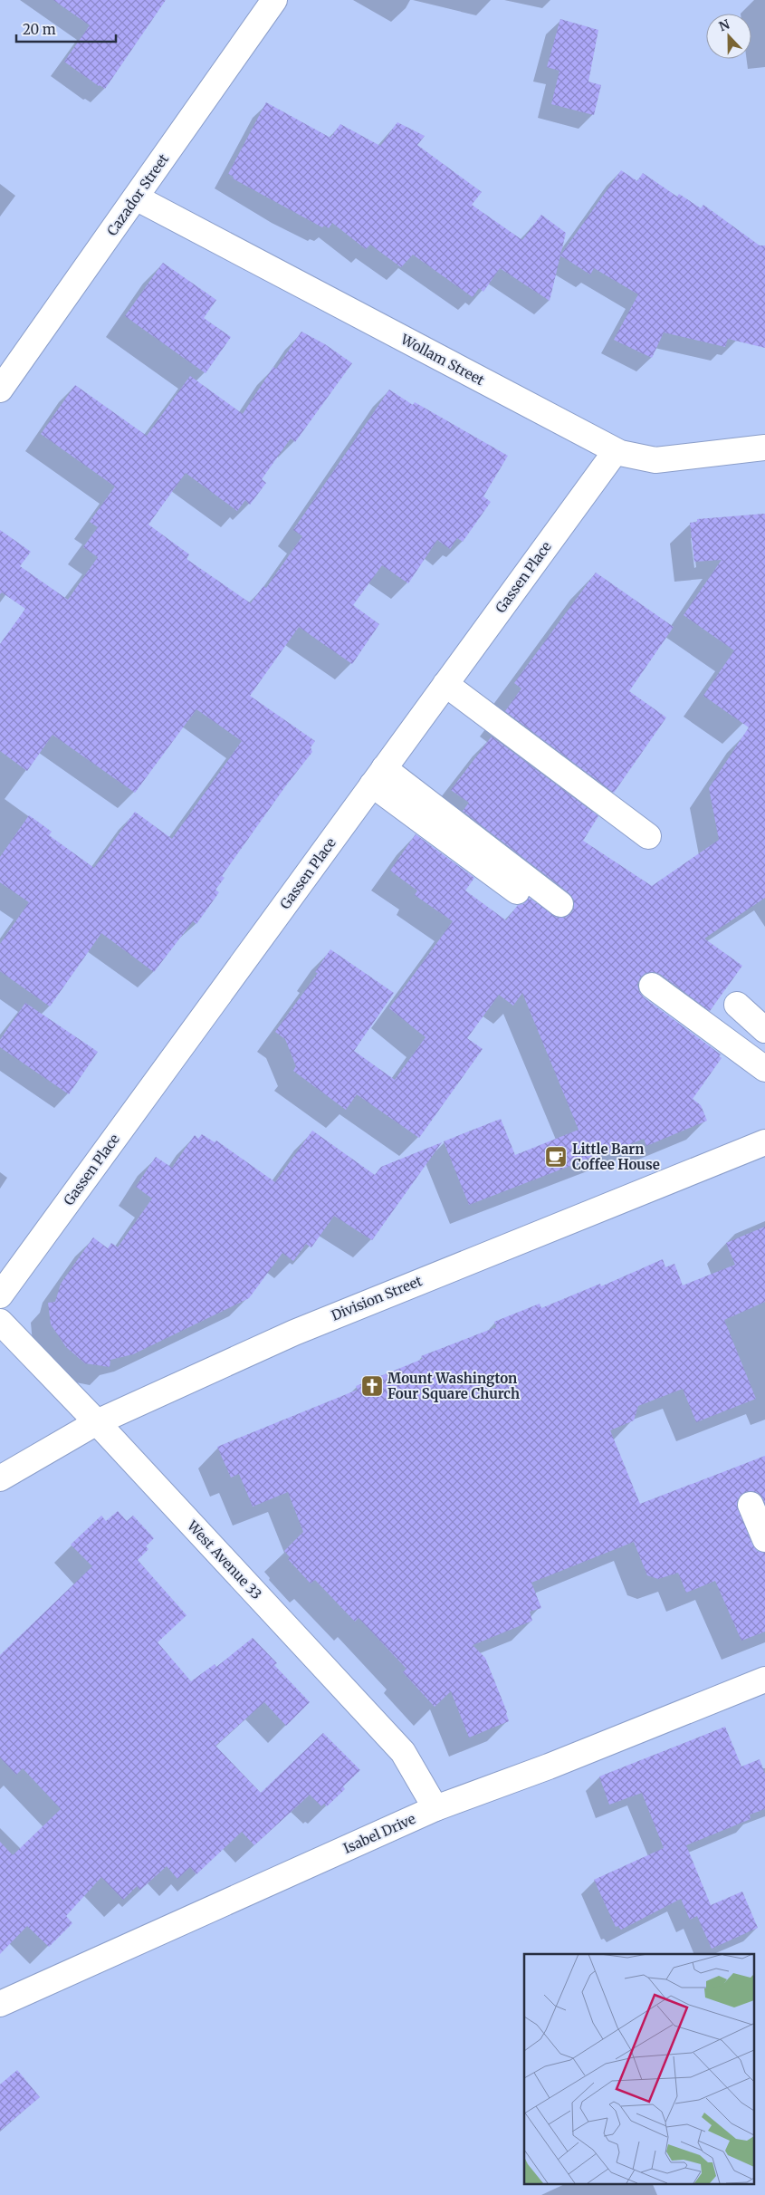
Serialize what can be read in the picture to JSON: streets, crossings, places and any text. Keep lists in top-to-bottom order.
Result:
{
  "streets": {
    "street": [
      "Cazador Street",
      "Wollam Street",
      "Gassen Place",
      "Division Street",
      "West Avenue 33",
      "Isabel Drive"
    ]
  },
  "crossings": [
    ["Cazador Street", "Wollam Street"],
    ["Wollam Street", "Gassen Place"],
    ["Division Street", "West Avenue 33"],
    ["West Avenue 33", "Isabel Drive"]
  ],
  "places": {
    "cafe": ["Little Barn Coffee House"],
    "church": ["Mount Washington Four Square Church"]
  },
  "scale_bar": "20 m",
  "north": "top"
}
